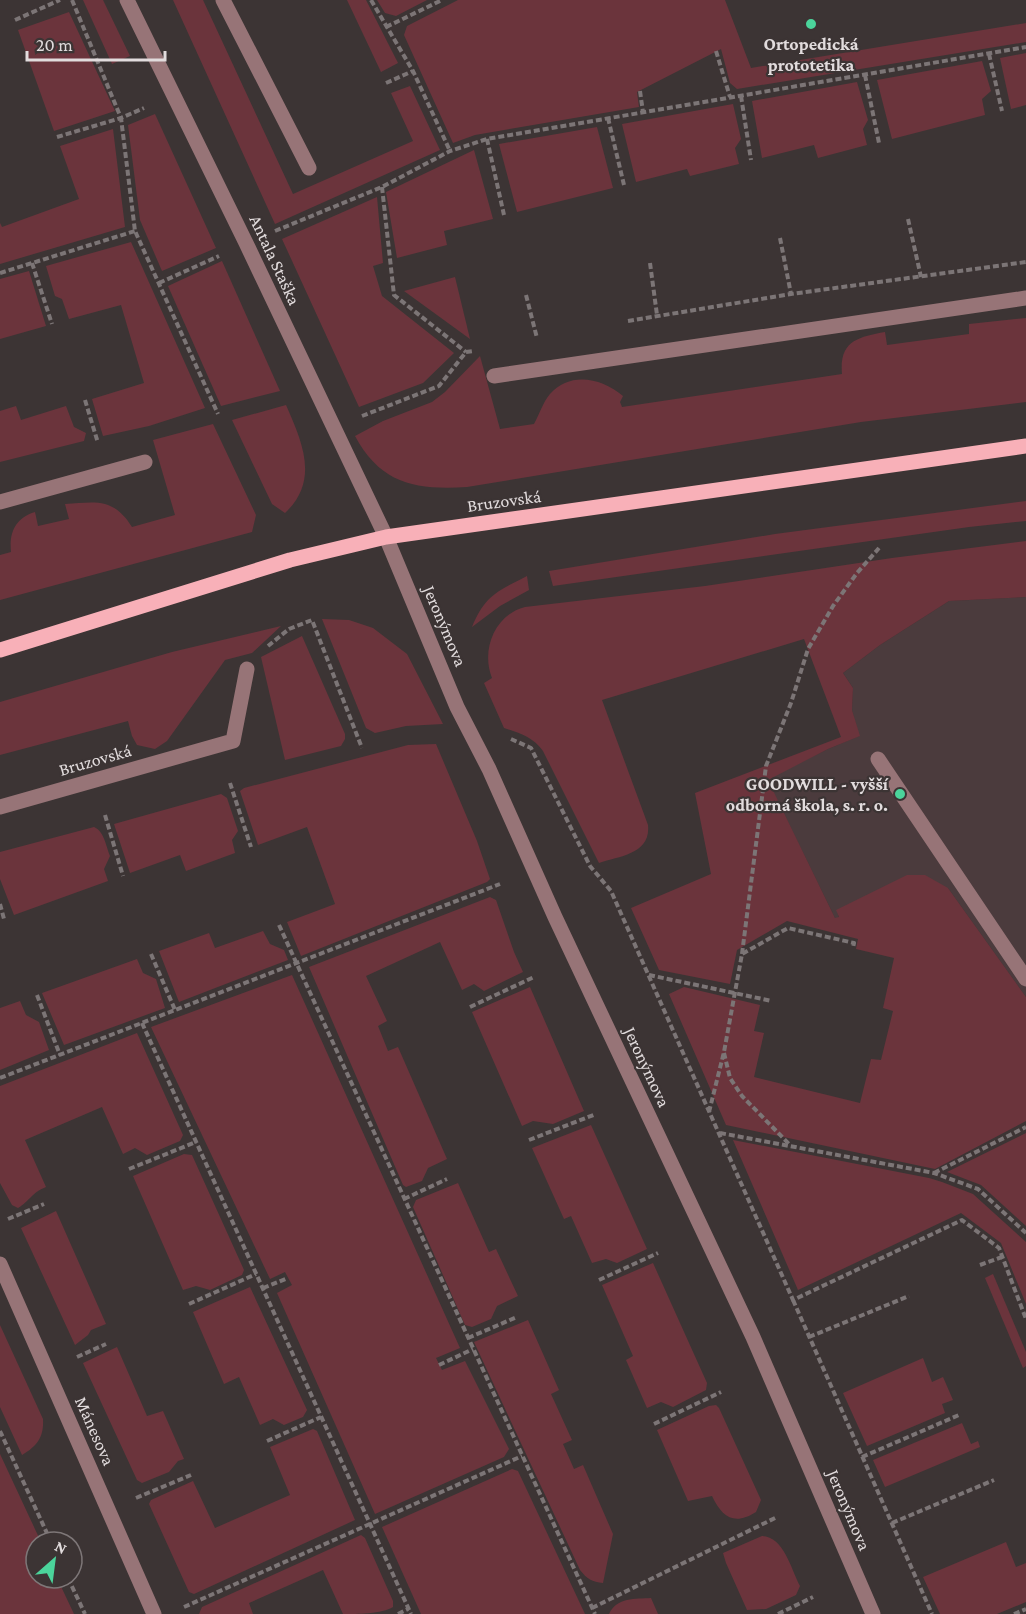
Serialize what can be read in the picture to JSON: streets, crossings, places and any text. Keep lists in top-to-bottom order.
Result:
{
  "streets": {
    "main road": ["Bruzovská"],
    "street": ["Antala Staška", "Jeronýmova", "Mánesova"]
  },
  "crossings": [
    ["Antala Staška", "Bruzovská"],
    ["Antala Staška", "Jeronýmova"],
    ["Bruzovská", "Jeronýmova"]
  ],
  "places": ["Ortopedická prototetika", "GOODWILL - vyšší odborná škola, s. r. o."],
  "scale_bar": "20 m",
  "north": "top right"
}
